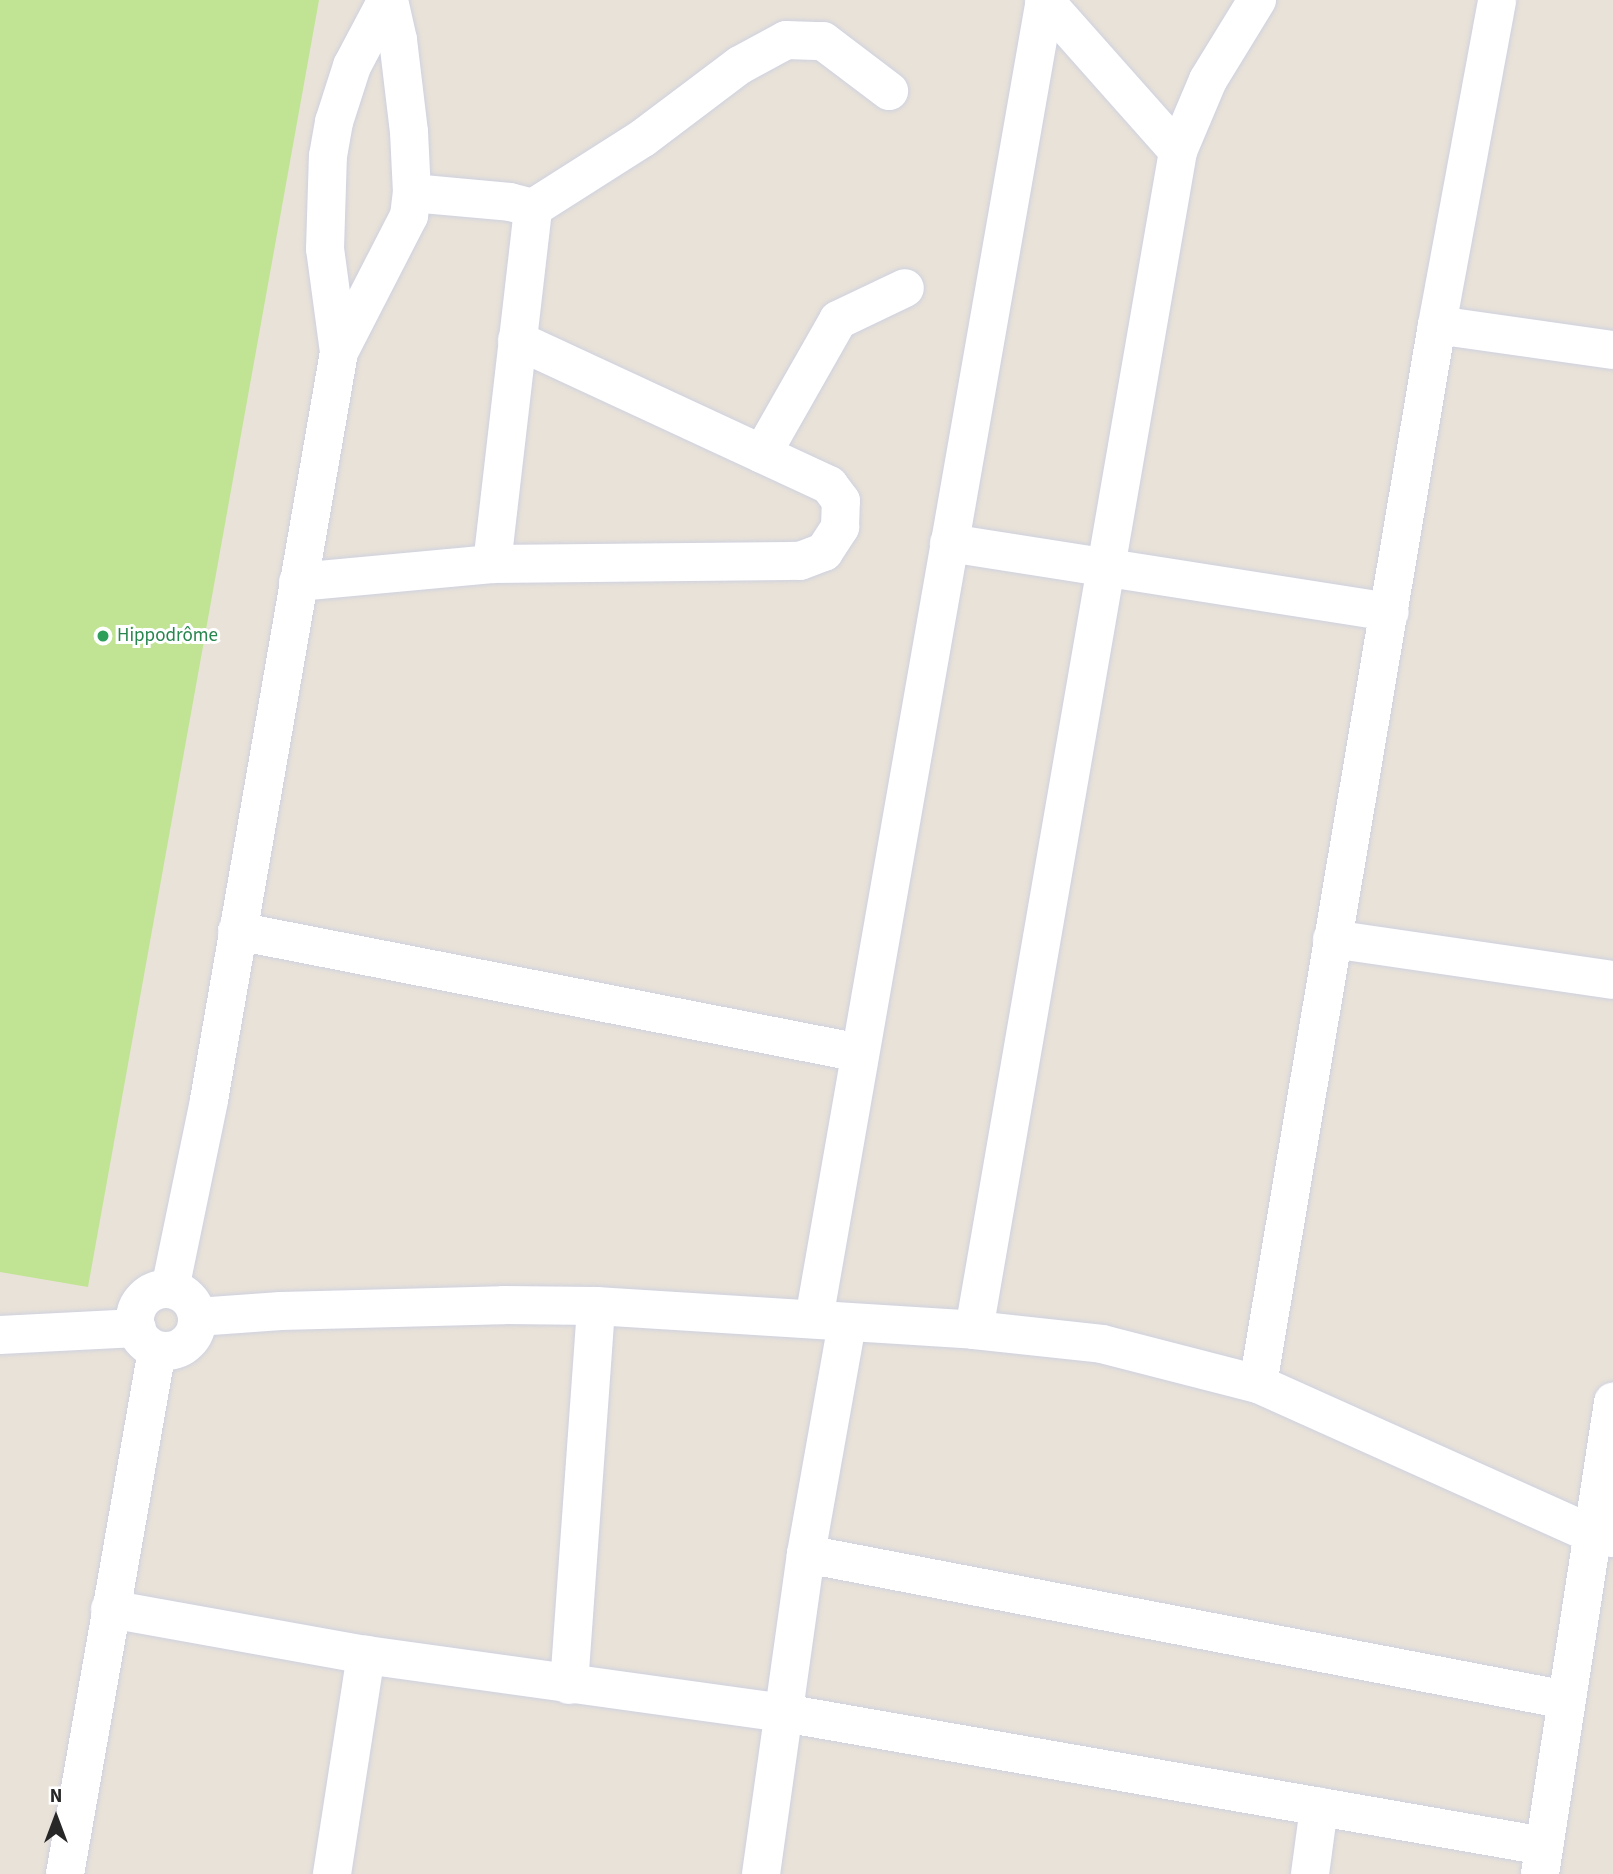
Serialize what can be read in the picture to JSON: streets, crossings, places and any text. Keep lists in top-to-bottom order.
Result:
{
  "places": ["Hippodrôme"],
  "north": "top"
}
